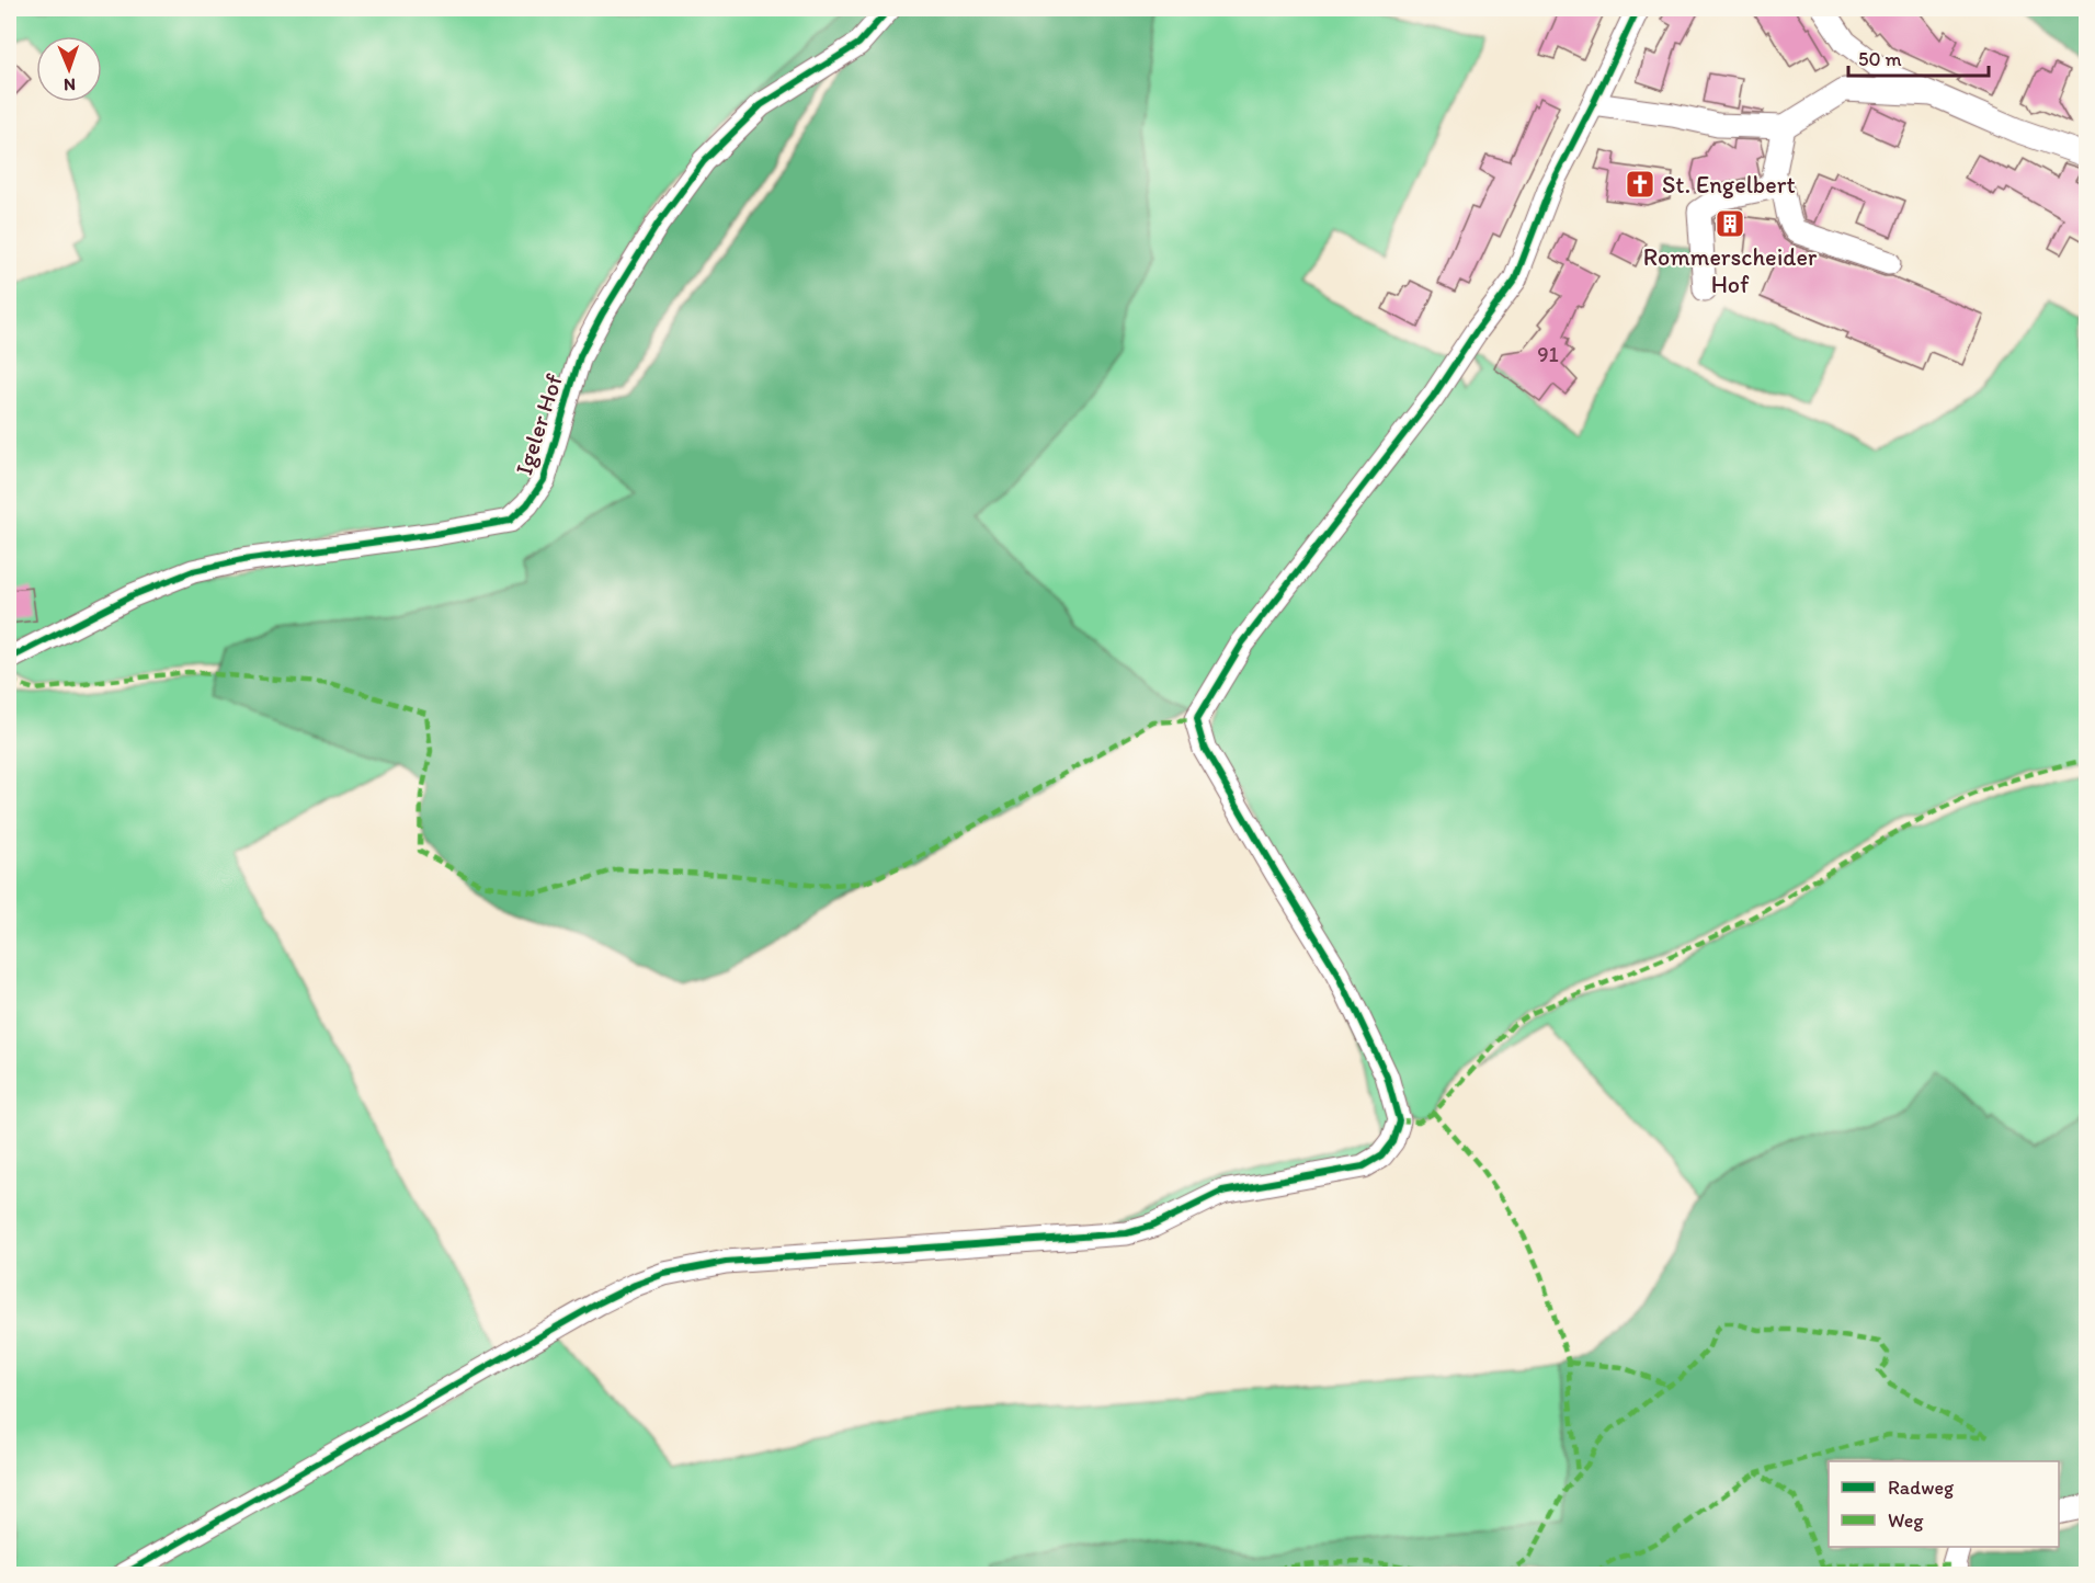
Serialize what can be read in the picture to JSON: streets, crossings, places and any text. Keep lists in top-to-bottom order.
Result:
{
  "streets": {
    "street": ["Igeler Hof"]
  },
  "places": {
    "church": ["St. Engelbert"],
    "building": ["Rommerscheider Hof"]
  },
  "house_numbers": ["91"],
  "legend": ["Radweg", "Weg"],
  "scale_bar": "50 m",
  "north": "bottom"
}
